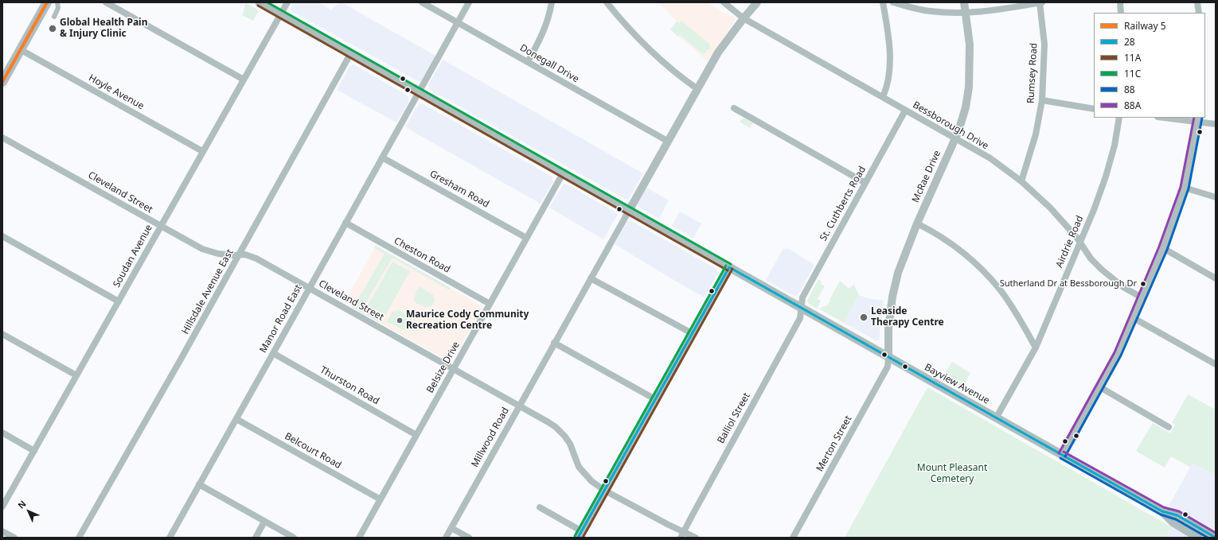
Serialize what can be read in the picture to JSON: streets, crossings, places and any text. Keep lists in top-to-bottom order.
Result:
{
  "streets": {
    "main road": ["Bayview Avenue"],
    "street": [
      "Donegall Drive",
      "Rumsey Road",
      "Hoyle Avenue",
      "Bessborough Drive",
      "McRae Drive",
      "Gresham Road",
      "Cleveland Street",
      "St. Cuthberts Road",
      "Airdrie Road",
      "Cheston Road",
      "Soudan Avenue",
      "Hillsdale Avenue East",
      "Manor Road East",
      "Belsize Drive",
      "Thurston Road",
      "Balliol Street",
      "Millwood Road",
      "Merton Street",
      "Belcourt Road"
    ]
  },
  "crossings": [
    ["Donegall Drive", "Manor Road East"],
    ["Donegall Drive", "Millwood Road"],
    ["Rumsey Road", "Bessborough Drive"],
    ["Hoyle Avenue", "Soudan Avenue"],
    ["Bessborough Drive", "McRae Drive"],
    ["Bessborough Drive", "St. Cuthberts Road"],
    ["Bessborough Drive", "Airdrie Road"],
    ["Bessborough Drive", "Millwood Road"],
    ["McRae Drive", "Bayview Avenue"],
    ["McRae Drive", "Merton Street"],
    ["Gresham Road", "Manor Road East"],
    ["Gresham Road", "Belsize Drive"],
    ["Cleveland Street", "Soudan Avenue"],
    ["Cleveland Street", "Hillsdale Avenue East"],
    ["Cleveland Street", "Manor Road East"],
    ["Cleveland Street", "Belsize Drive"],
    ["Cleveland Street", "Balliol Street"],
    ["Cleveland Street", "Millwood Road"],
    ["St. Cuthberts Road", "Bayview Avenue"],
    ["St. Cuthberts Road", "Balliol Street"],
    ["Airdrie Road", "Bayview Avenue"],
    ["Cheston Road", "Manor Road East"],
    ["Cheston Road", "Belsize Drive"],
    ["Soudan Avenue", "Bayview Avenue"],
    ["Hillsdale Avenue East", "Bayview Avenue"],
    ["Manor Road East", "Bayview Avenue"],
    ["Manor Road East", "Thurston Road"],
    ["Manor Road East", "Belcourt Road"],
    ["Belsize Drive", "Bayview Avenue"],
    ["Belsize Drive", "Thurston Road"],
    ["Belsize Drive", "Belcourt Road"],
    ["Bayview Avenue", "Balliol Street"],
    ["Bayview Avenue", "Millwood Road"],
    ["Bayview Avenue", "Merton Street"]
  ],
  "parks": ["Mount Pleasant Cemetery"],
  "places": [
    "Global Health Pain & Injury Clinic",
    "Sutherland Dr at Bessborough Dr",
    "Leaside Therapy Centre",
    "Maurice Cody Community Recreation Centre"
  ],
  "lines": [
    "rail line 5",
    "transit line 11C",
    "transit line 11A",
    "transit line 88",
    "transit line 88A",
    "transit line 28"
  ],
  "legend": [
    "Railway 5",
    "28",
    "11A",
    "11C",
    "88",
    "88A"
  ],
  "north": "top left"
}
